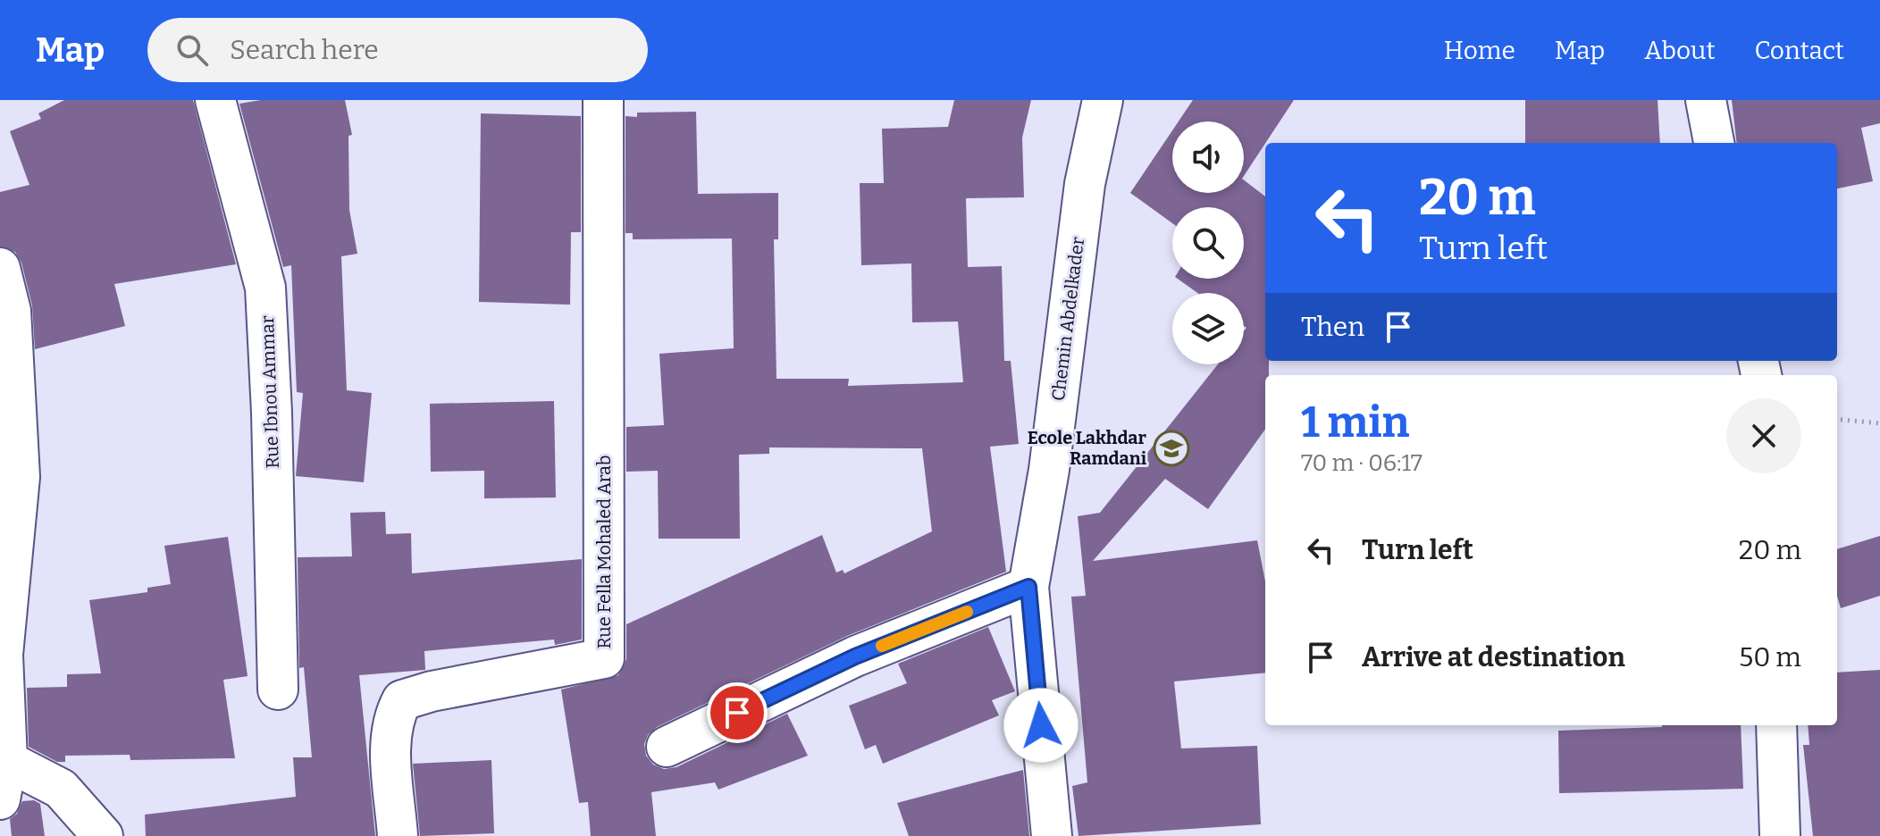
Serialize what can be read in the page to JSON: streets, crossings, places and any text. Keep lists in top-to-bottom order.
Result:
{
  "streets": {
    "street": ["Chemin Abdelkader", "Rue Ibnou Ammar", "Rue Fella Mohaled Arab"]
  },
  "places": {
    "school or university": ["Ecole Lakhdar Ramdani"]
  },
  "page": {
    "header": "Map",
    "search": "Search here",
    "nav": [
      "Home",
      "Map",
      "About",
      "Contact"
    ],
    "turn": ["20 m", "Turn left"],
    "then": "Then",
    "heading": ["1 min", "70 m · 06:17"],
    "list": [
      {
        "name": "Turn left",
        "value": "20 m"
      },
      {
        "name": "Arrive at destination",
        "value": "50 m"
      }
    ]
  }
}
